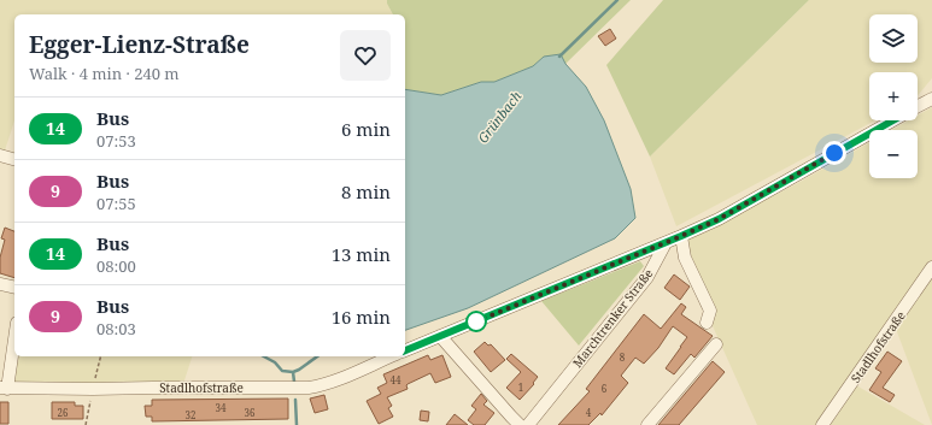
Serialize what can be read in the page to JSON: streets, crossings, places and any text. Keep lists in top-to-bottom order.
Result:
{
  "streets": {
    "street": ["Marchtrenker Straße", "Stadlhofstraße"]
  },
  "water": ["Grünbach"],
  "lines": ["bus line 14"],
  "house_numbers": [
    "8",
    "44",
    "1",
    "6",
    "34",
    "26",
    "36",
    "4",
    "32"
  ],
  "page": {
    "map_buttons": ["+", "−"],
    "heading": ["Egger-Lienz-Straße", "Walk · 4 min · 240 m"],
    "list": [
      {
        "mark": "14",
        "name": "Bus",
        "note": "07:53",
        "value": "6 min"
      },
      {
        "mark": "9",
        "name": "Bus",
        "note": "07:55",
        "value": "8 min"
      },
      {
        "mark": "14",
        "name": "Bus",
        "note": "08:00",
        "value": "13 min"
      },
      {
        "mark": "9",
        "name": "Bus",
        "note": "08:03",
        "value": "16 min"
      }
    ]
  }
}
